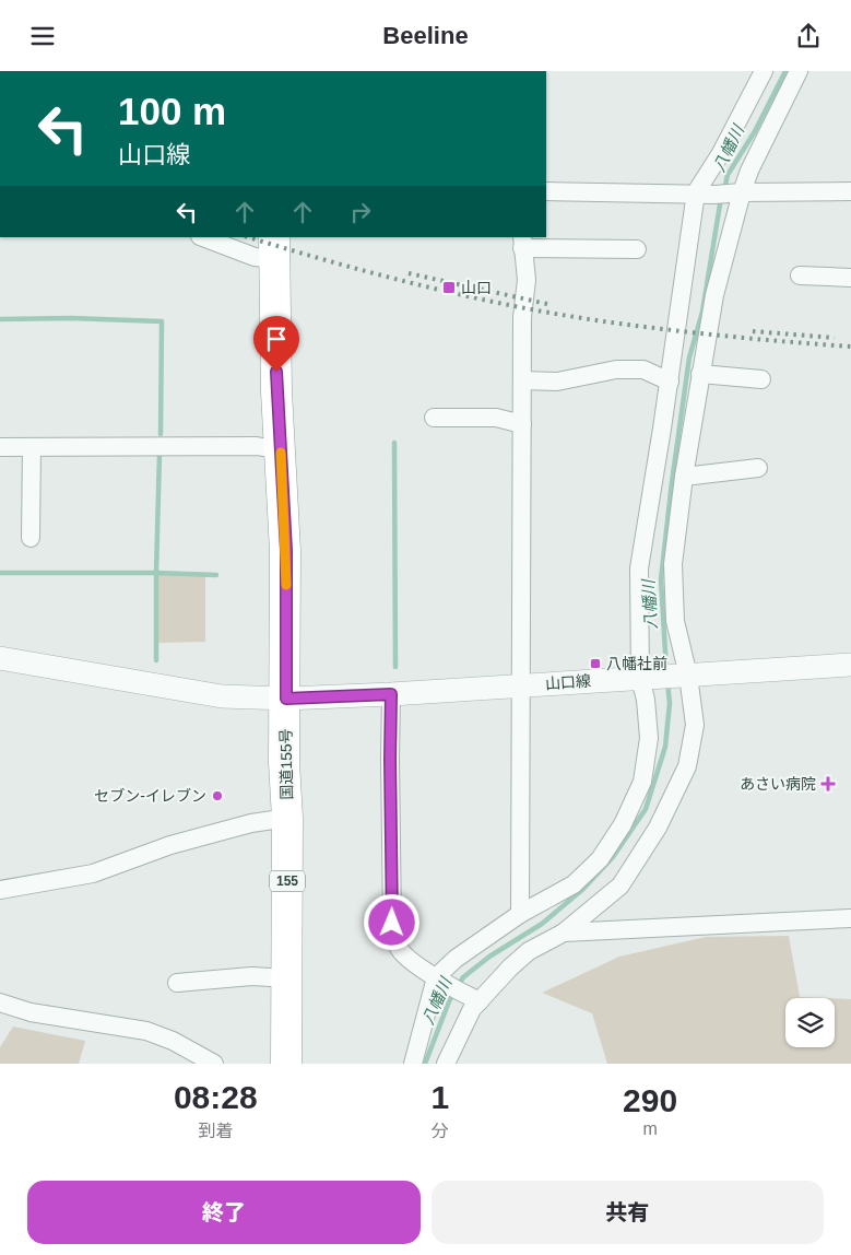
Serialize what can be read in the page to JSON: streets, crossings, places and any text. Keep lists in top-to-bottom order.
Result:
{
  "streets": {
    "highway": ["国道155号", "155"],
    "street": ["山口線"]
  },
  "crossings": [
    ["山口線", "国道155号"]
  ],
  "water": ["八幡川"],
  "places": {
    "transit": ["山口", "八幡社前"],
    "health": ["あさい病院"],
    "other": ["セブン-イレブン"]
  },
  "page": {
    "header": "Beeline",
    "turn": ["100 m", "山口線"],
    "eta": [
      "08:28",
      "到着",
      "1",
      "分",
      "290",
      "m"
    ],
    "buttons": ["終了", "共有"]
  }
}
